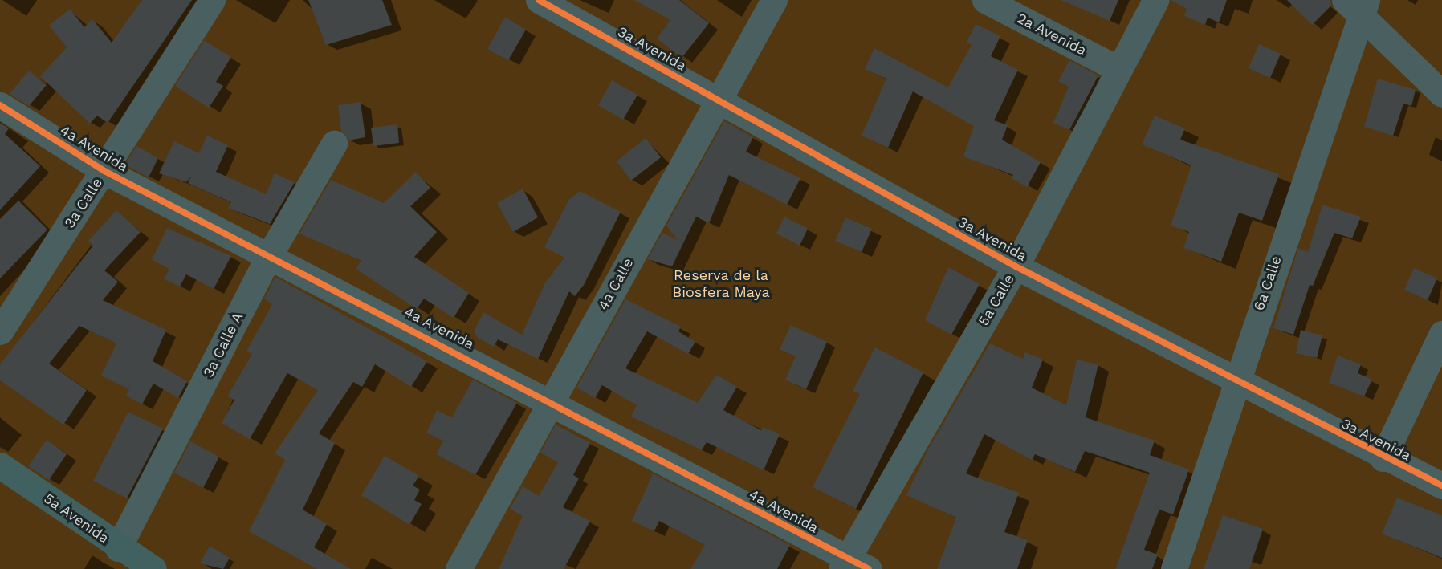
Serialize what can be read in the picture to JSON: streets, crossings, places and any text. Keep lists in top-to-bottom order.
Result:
{
  "streets": {
    "street": [
      "2a Avenida",
      "3a Avenida",
      "4a Avenida",
      "3a Calle",
      "6a Calle",
      "4a Calle",
      "5a Calle",
      "3a Calle A",
      "5a Avenida"
    ]
  },
  "crossings": [
    ["2a Avenida", "5a Calle"],
    ["3a Avenida", "6a Calle"],
    ["3a Avenida", "4a Calle"],
    ["3a Avenida", "5a Calle"],
    ["4a Avenida", "3a Calle"],
    ["4a Avenida", "4a Calle"],
    ["4a Avenida", "5a Calle"],
    ["4a Avenida", "3a Calle A"],
    ["3a Calle A", "5a Avenida"]
  ],
  "parks": ["Reserva de la Biosfera Maya"]
}
